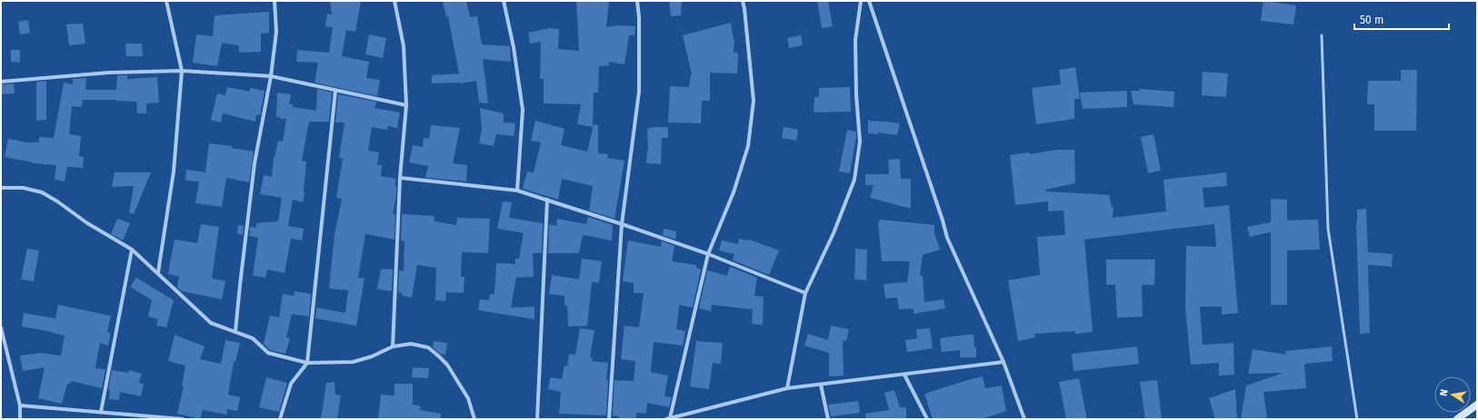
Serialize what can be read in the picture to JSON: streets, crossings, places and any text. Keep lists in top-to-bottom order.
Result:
{
  "scale_bar": "50 m",
  "north": "left"
}
